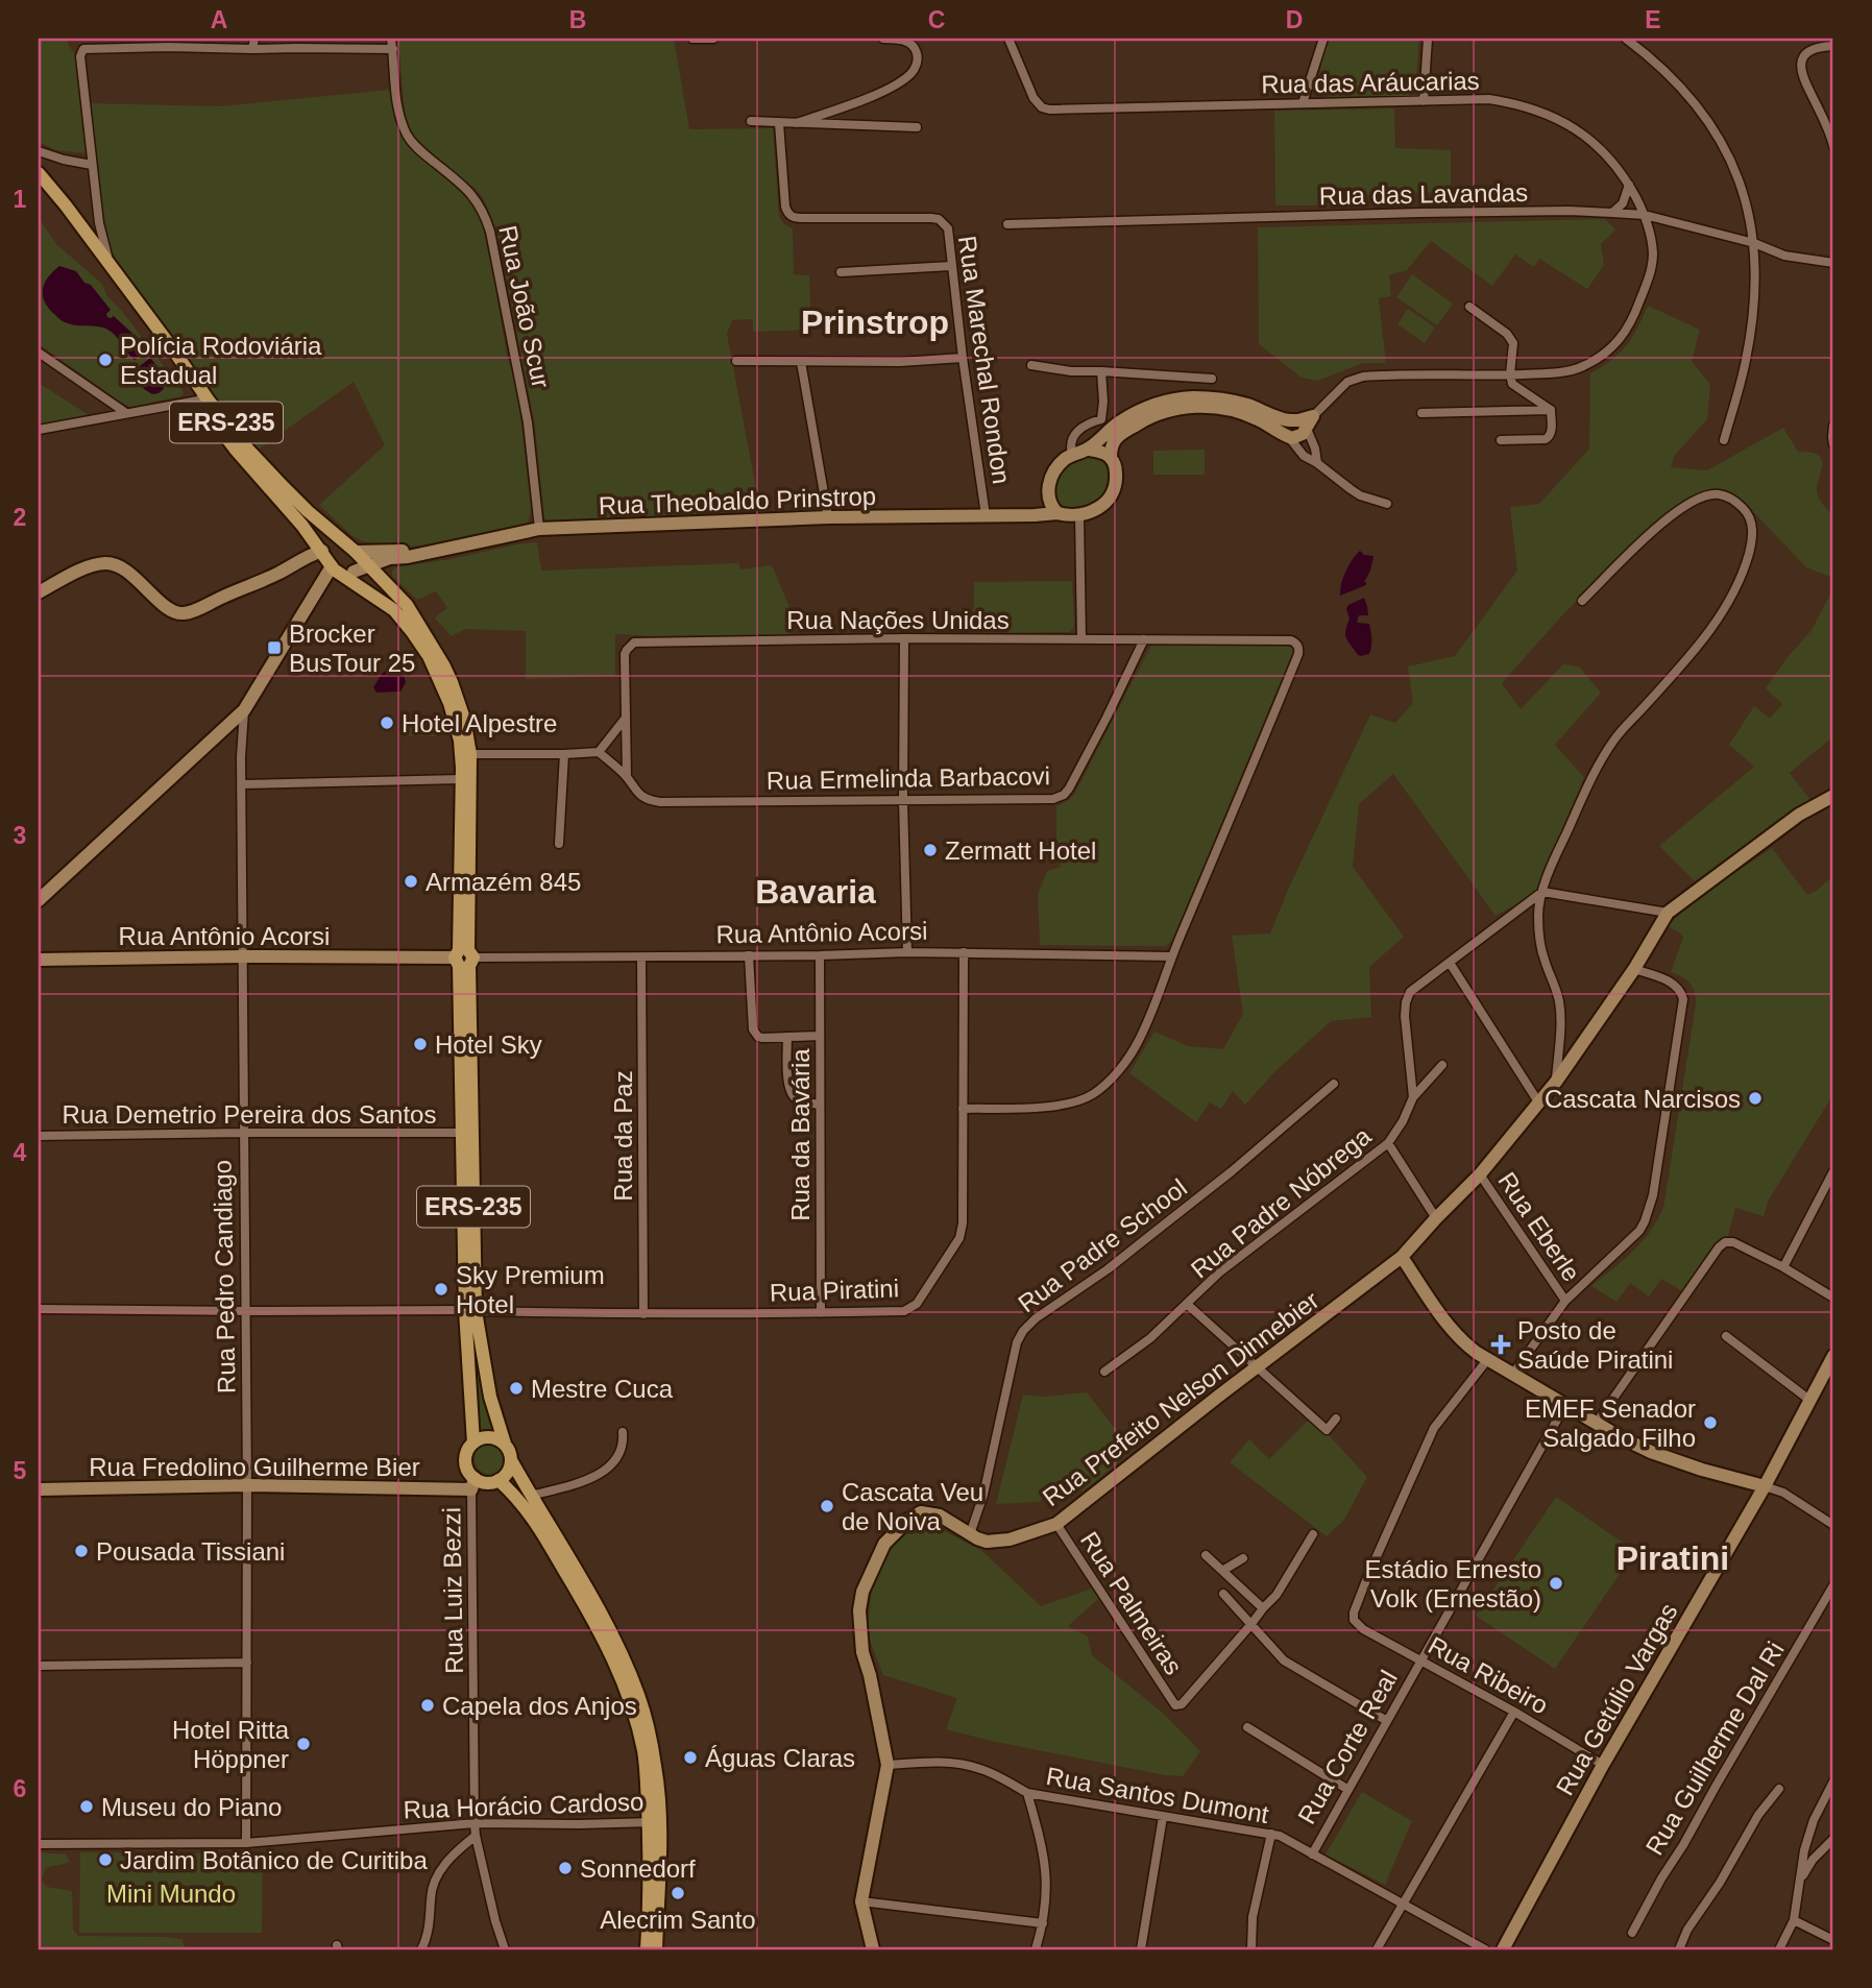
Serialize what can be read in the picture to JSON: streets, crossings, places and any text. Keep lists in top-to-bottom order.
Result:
{
  "streets": {
    "main road": ["ERS-235"],
    "street": [
      "Rua das Aráucarias",
      "Rua das Lavandas",
      "Rua João Scur",
      "Rua Marechal Rondon",
      "Rua Theobaldo Prinstrop",
      "Rua Nações Unidas",
      "Rua Ermelinda Barbacovi",
      "Rua Antônio Acorsi",
      "Rua Demetrio Pereira dos Santos",
      "Rua da Bavária",
      "Rua da Paz",
      "Rua Padre Nóbrega",
      "Rua Eberle",
      "Rua Padre School",
      "Rua Pedro Candiago",
      "Rua Piratini",
      "Rua Prefeito Nelson Dinnebier",
      "Rua Fredolino Guilherme Bier",
      "Rua Luiz Bezzi",
      "Rua Palmeiras",
      "Rua Ribeiro",
      "Rua Getúlio Vargas",
      "Rua Corte Real",
      "Rua Guilherme Dal Ri",
      "Rua Santos Dumont",
      "Rua Horácio Cardoso"
    ]
  },
  "crossings": [
    ["Rua das Aráucarias", "Rua das Lavandas"],
    ["Rua João Scur", "Rua Theobaldo Prinstrop"],
    ["Rua Marechal Rondon", "Rua Theobaldo Prinstrop"],
    ["ERS-235", "Rua Theobaldo Prinstrop"],
    ["ERS-235", "Rua Antônio Acorsi"],
    ["ERS-235", "Rua Demetrio Pereira dos Santos"],
    ["ERS-235", "Rua Piratini"],
    ["ERS-235", "Rua Fredolino Guilherme Bier"],
    ["ERS-235", "Rua Luiz Bezzi"],
    ["ERS-235", "Rua Horácio Cardoso"],
    ["Rua Nações Unidas", "Rua Ermelinda Barbacovi"],
    ["Rua Nações Unidas", "Rua Antônio Acorsi"],
    ["Rua Antônio Acorsi", "Rua da Bavária"],
    ["Rua Antônio Acorsi", "Rua da Paz"],
    ["Rua Antônio Acorsi", "Rua Pedro Candiago"],
    ["Rua Antônio Acorsi", "Rua Piratini"],
    ["Rua Demetrio Pereira dos Santos", "Rua Pedro Candiago"],
    ["Rua da Bavária", "Rua Piratini"],
    ["Rua da Paz", "Rua Piratini"],
    ["Rua Eberle", "Rua Prefeito Nelson Dinnebier"],
    ["Rua Padre School", "Rua Prefeito Nelson Dinnebier"],
    ["Rua Pedro Candiago", "Rua Piratini"],
    ["Rua Pedro Candiago", "Rua Fredolino Guilherme Bier"],
    ["Rua Pedro Candiago", "Rua Horácio Cardoso"],
    ["Rua Prefeito Nelson Dinnebier", "Rua Palmeiras"],
    ["Rua Prefeito Nelson Dinnebier", "Rua Santos Dumont"],
    ["Rua Fredolino Guilherme Bier", "Rua Luiz Bezzi"],
    ["Rua Luiz Bezzi", "Rua Horácio Cardoso"],
    ["Rua Ribeiro", "Rua Getúlio Vargas"],
    ["Rua Ribeiro", "Rua Corte Real"],
    ["Rua Corte Real", "Rua Santos Dumont"]
  ],
  "districts": ["Prinstrop", "Bavaria", "Piratini"],
  "parks": ["Mini Mundo"],
  "places": {
    "other": [
      "Polícia Rodoviária Estadual",
      "Hotel Alpestre",
      "Zermatt Hotel",
      "Armazém 845",
      "Hotel Sky",
      "Cascata Narcisos",
      "Sky Premium Hotel",
      "Mestre Cuca",
      "EMEF Senador Salgado Filho",
      "Cascata Veu de Noiva",
      "Pousada Tissiani",
      "Estádio Ernesto Volk (Ernestão)",
      "Capela dos Anjos",
      "Hotel Ritta Höppner",
      "Águas Claras",
      "Museu do Piano",
      "Jardim Botânico de Curitiba",
      "Sonnedorf",
      "Alecrim Santo"
    ],
    "transit": ["Brocker BusTour 25"],
    "health": ["Posto de Saúde Piratini"]
  },
  "grid": {
    "columns": [
      "A",
      "B",
      "C",
      "D",
      "E"
    ],
    "rows": [
      "1",
      "2",
      "3",
      "4",
      "5",
      "6"
    ]
  }
}
